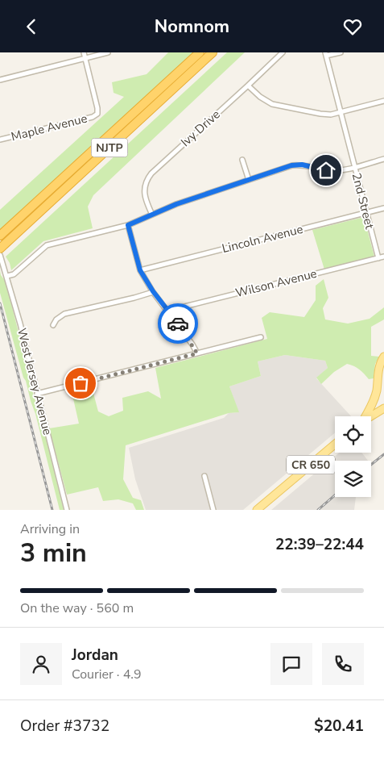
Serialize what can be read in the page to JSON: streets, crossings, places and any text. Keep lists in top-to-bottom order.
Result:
{
  "streets": {
    "highway": ["NJTP"],
    "main road": ["CR 650"],
    "street": [
      "Maple Avenue",
      "Ivy Drive",
      "2nd Street",
      "Lincoln Avenue",
      "Wilson Avenue",
      "West Jersey Avenue"
    ]
  },
  "crossings": [
    ["2nd Street", "Lincoln Avenue"],
    ["2nd Street", "Wilson Avenue"]
  ],
  "page": {
    "header": "Nomnom",
    "heading": ["3 min", "Arriving in", "22:39–22:44"],
    "panel": [
      "Jordan",
      "Courier · 4.9",
      "Order #3732",
      "$20.41"
    ],
    "bar": "On the way · 560 m"
  }
}
